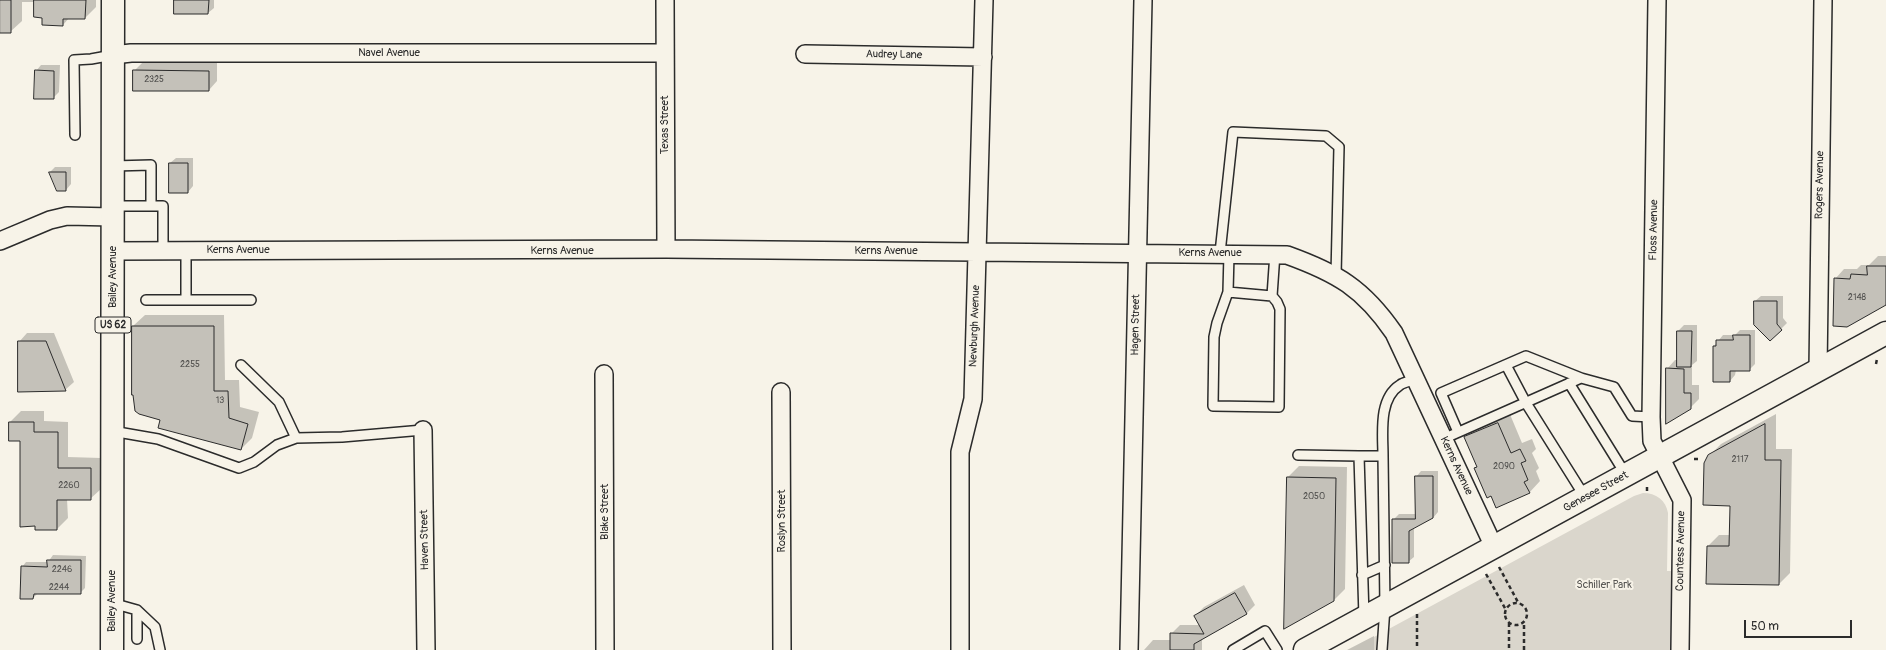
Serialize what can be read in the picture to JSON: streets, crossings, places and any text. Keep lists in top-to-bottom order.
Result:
{
  "streets": {
    "main road": ["Bailey Avenue", "US 62", "Genesee Street"],
    "street": [
      "Navel Avenue",
      "Audrey Lane",
      "Texas Street",
      "Rogers Avenue",
      "Floss Avenue",
      "Kerns Avenue",
      "Hagen Street",
      "Newburgh Avenue",
      "Blake Street",
      "Roslyn Street",
      "Haven Street",
      "Countess Avenue"
    ]
  },
  "crossings": [
    ["Navel Avenue", "Texas Street"],
    ["Navel Avenue", "Bailey Avenue"],
    ["Audrey Lane", "Newburgh Avenue"],
    ["Texas Street", "Kerns Avenue"],
    ["Rogers Avenue", "Genesee Street"],
    ["Floss Avenue", "Genesee Street"],
    ["Floss Avenue", "Countess Avenue"],
    ["Kerns Avenue", "Bailey Avenue"],
    ["Kerns Avenue", "Hagen Street"],
    ["Kerns Avenue", "Newburgh Avenue"],
    ["Kerns Avenue", "Genesee Street"],
    ["Genesee Street", "Countess Avenue"]
  ],
  "parks": ["Schiller Park"],
  "house_numbers": [
    "2325",
    "2148",
    "2255",
    "13",
    "2117",
    "2090",
    "2260",
    "2050",
    "2246",
    "2244"
  ],
  "scale_bar": "50 m"
}
